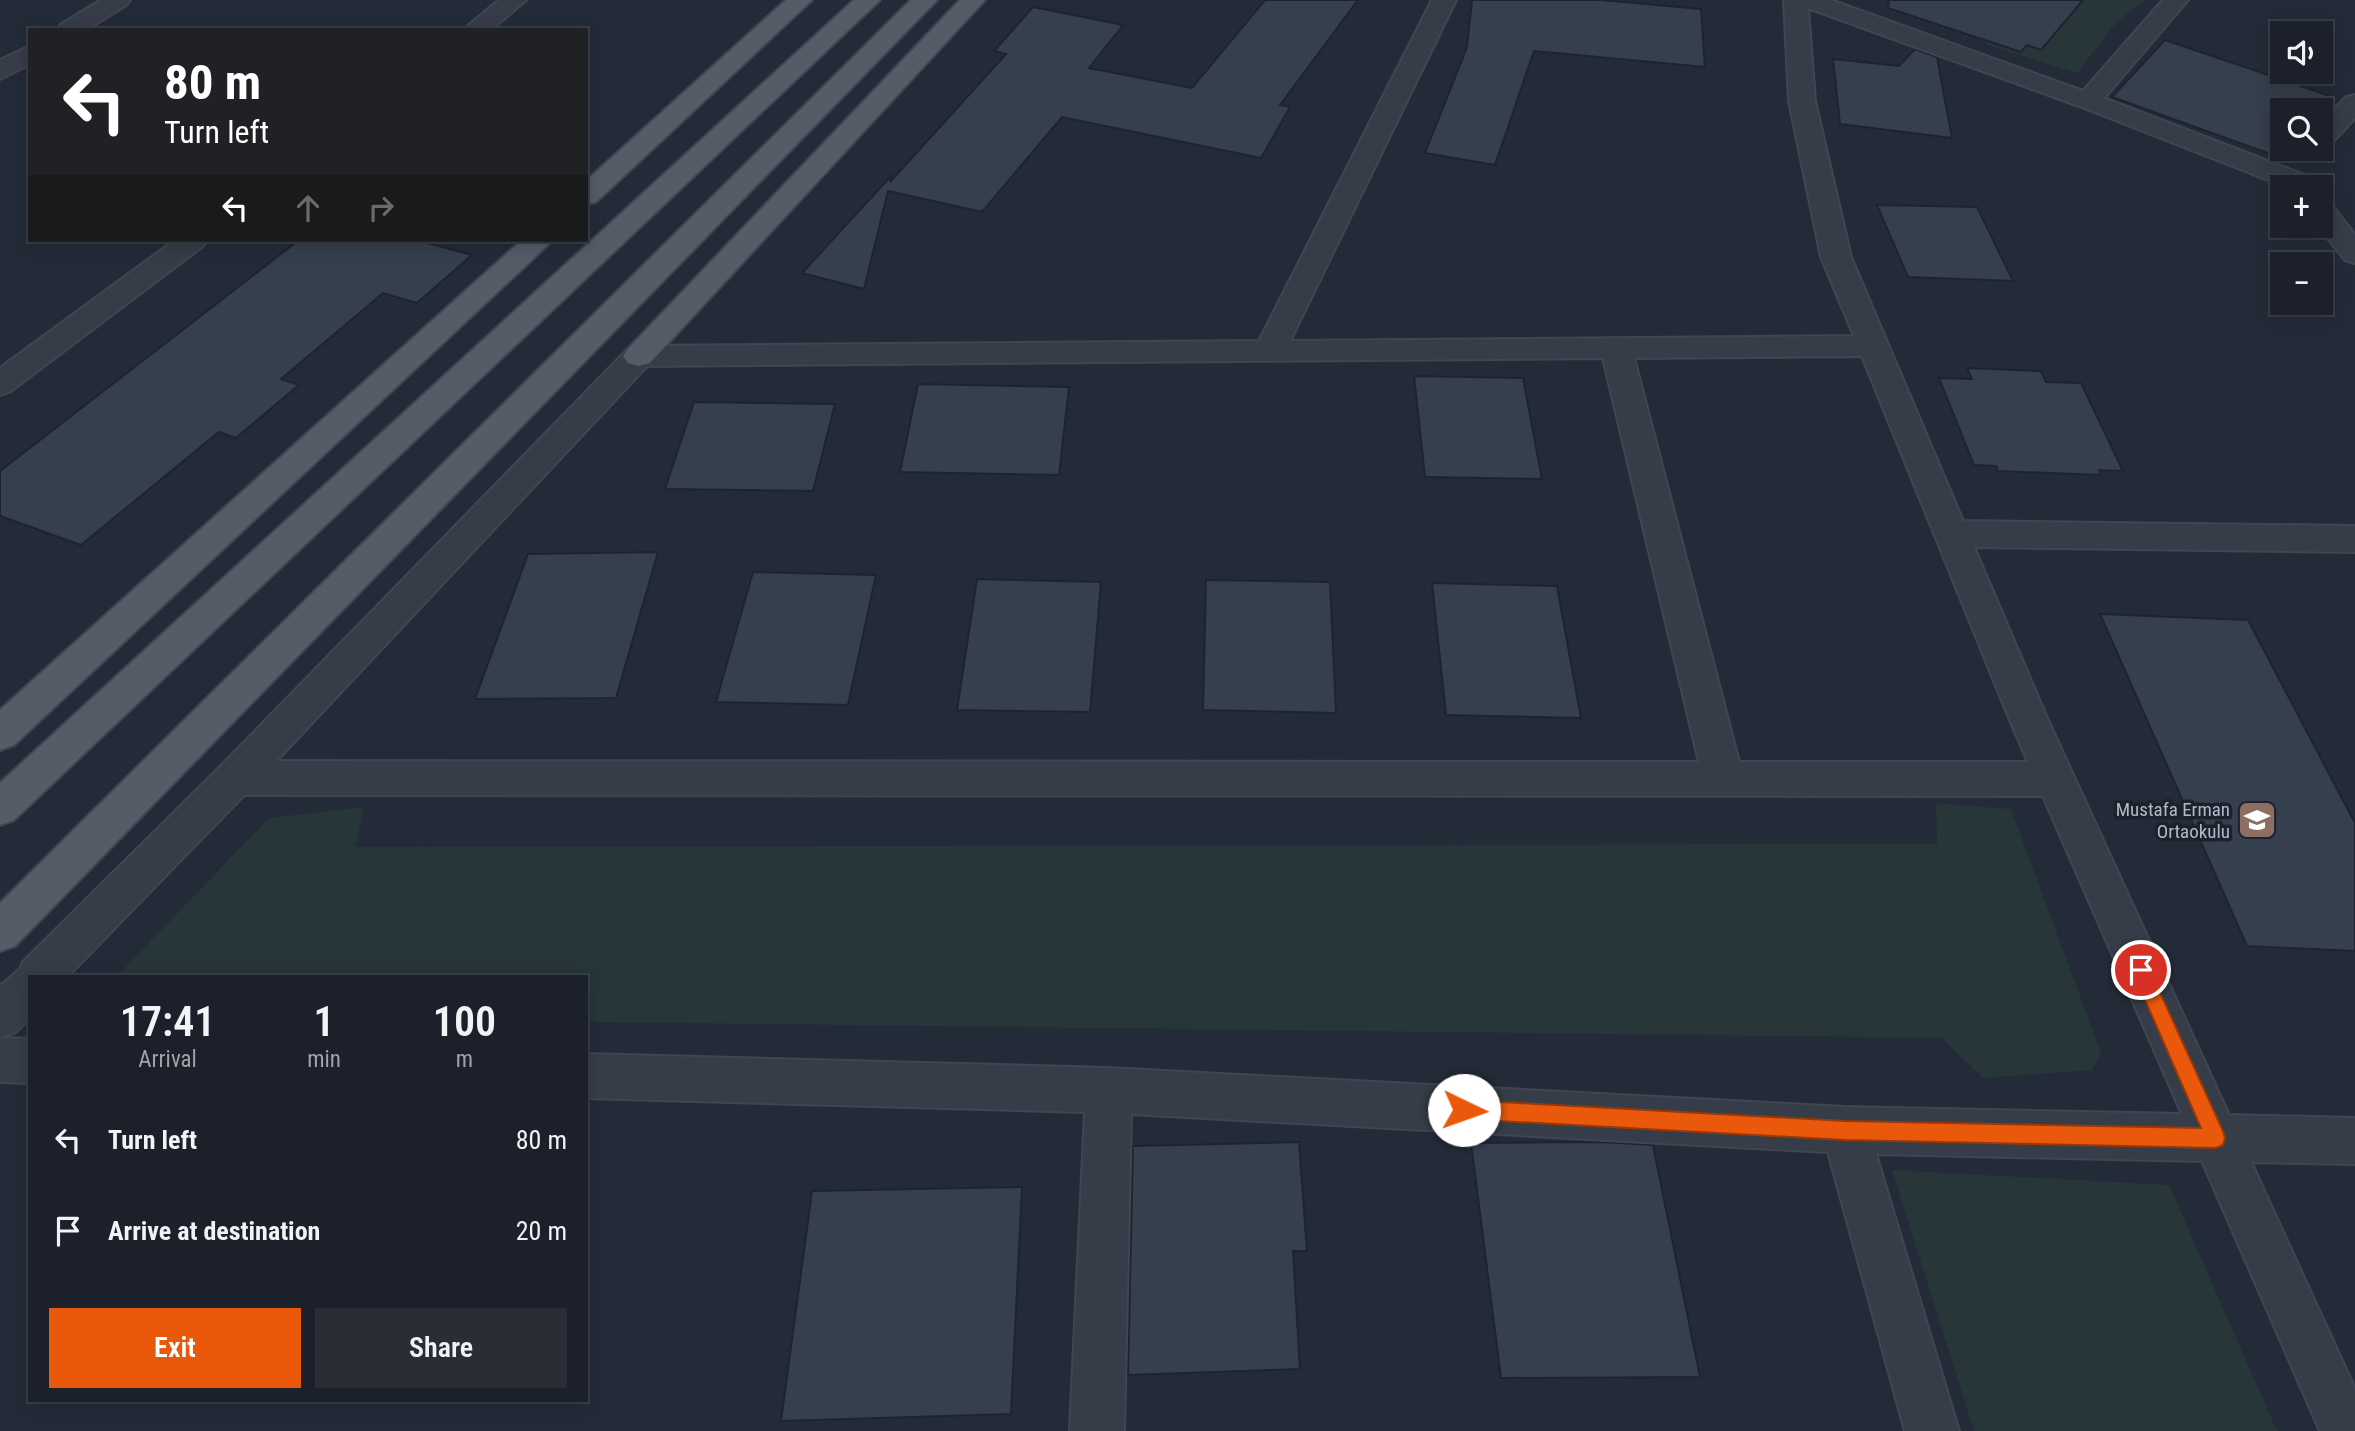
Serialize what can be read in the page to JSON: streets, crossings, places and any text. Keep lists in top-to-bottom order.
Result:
{
  "places": {
    "school or university": ["Mustafa Erman Ortaokulu"]
  },
  "page": {
    "map_buttons": ["+", "−"],
    "turn": ["80 m", "Turn left"],
    "eta": [
      "17:41",
      "Arrival",
      "1",
      "min",
      "100",
      "m"
    ],
    "list": [
      {
        "name": "Turn left",
        "value": "80 m"
      },
      {
        "name": "Arrive at destination",
        "value": "20 m"
      }
    ],
    "buttons": ["Exit", "Share"]
  }
}
